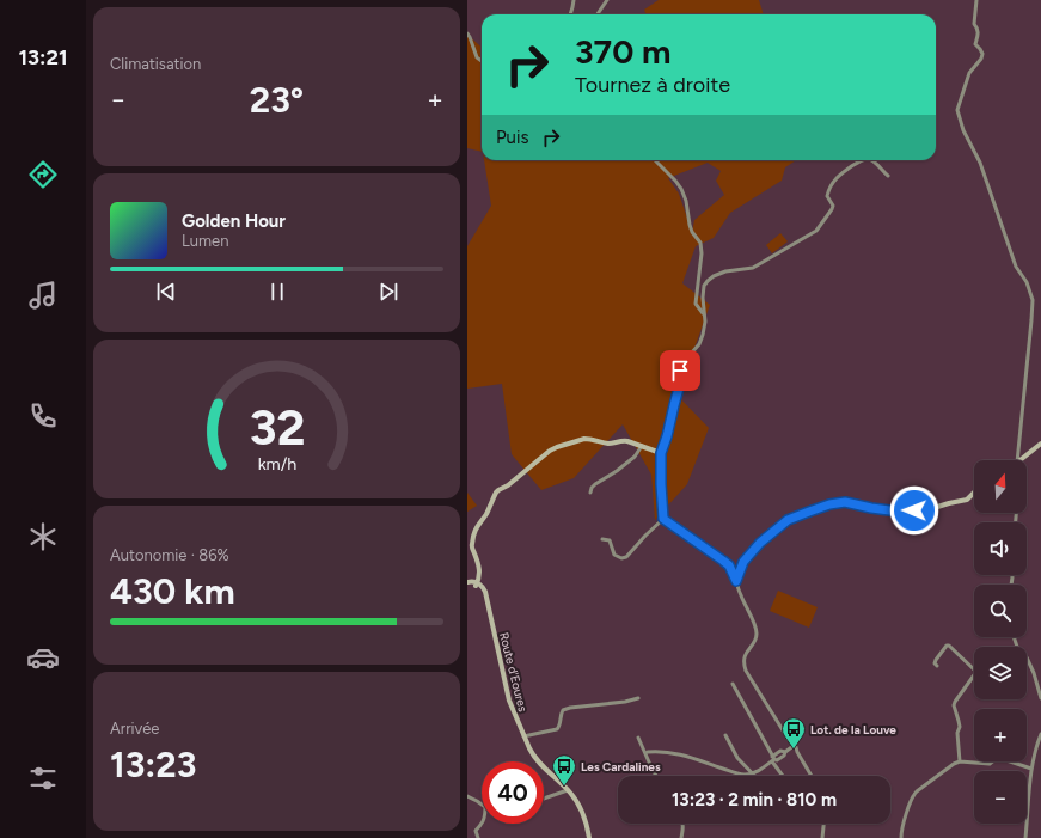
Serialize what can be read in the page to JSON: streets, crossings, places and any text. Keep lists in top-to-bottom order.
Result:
{
  "streets": {
    "street": ["Route d'Eoures"]
  },
  "places": {
    "bus stop": ["Lot. de la Louve", "Les Cardalines"]
  },
  "north": "top",
  "page": {
    "tabs": "13:21",
    "tile": [
      "Climatisation",
      ["Autonomie · 86%", "430 km"],
      ["Arrivée", "13:23"]
    ],
    "turn": ["370 m", "Tournez à droite"],
    "heat": ["−", "23°", "+"],
    "then": "Puis",
    "song": ["Golden Hour", "Lumen"],
    "map_buttons": ["+", "−"],
    "limit": "40",
    "trip": "13:23 · 2 min · 810 m",
    "gauge": ["32", "km/h"]
  }
}
